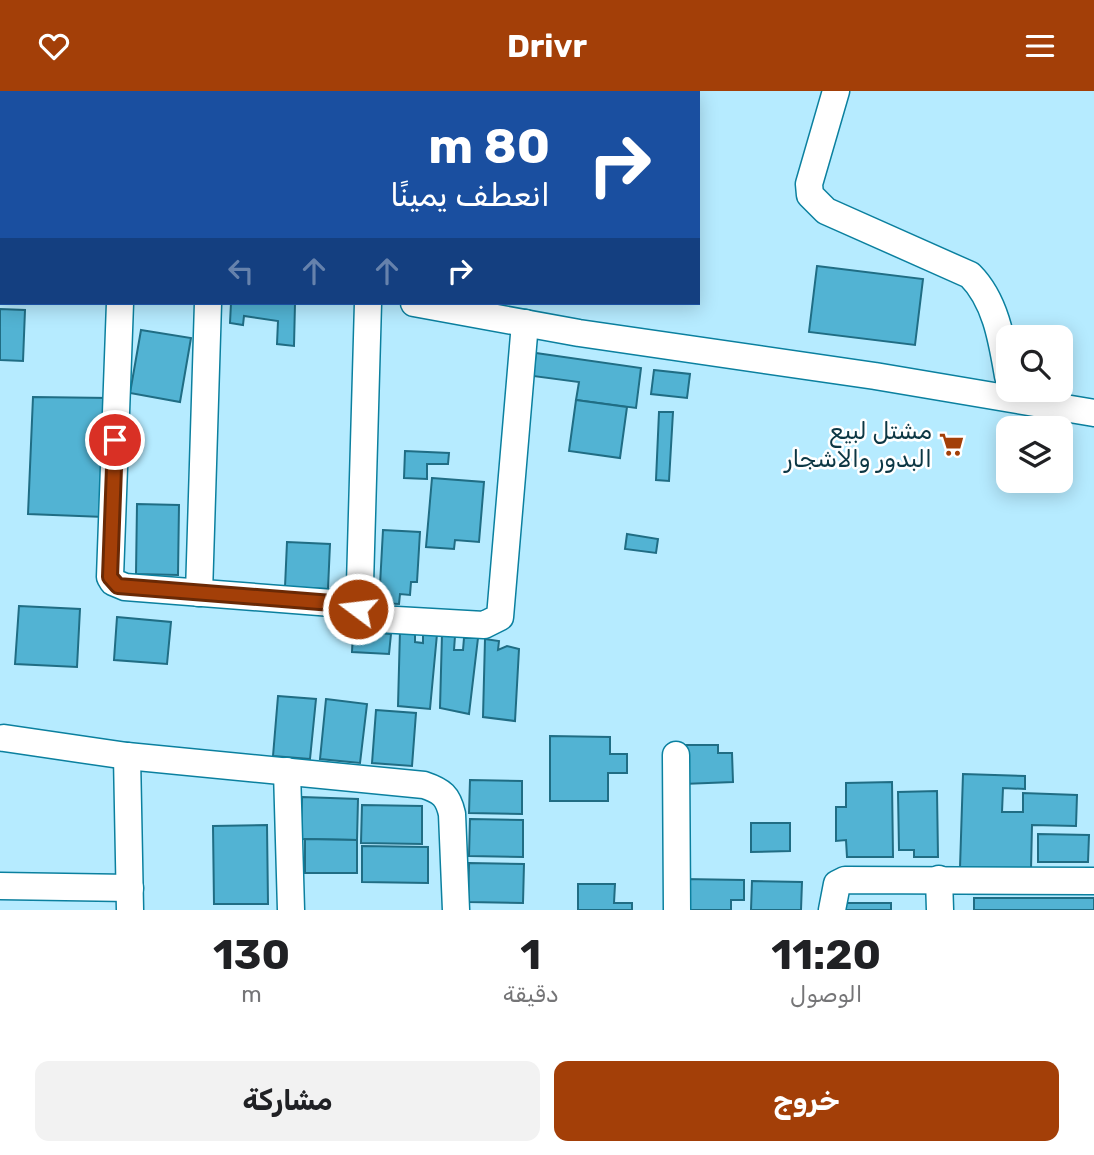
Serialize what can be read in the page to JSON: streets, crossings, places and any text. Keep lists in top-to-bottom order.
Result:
{
  "places": {
    "supermarket": ["مشتل لبيع البدور والاشجار"]
  },
  "page": {
    "header": "Drivr",
    "turn": ["80 m", "انعطف يمينًا"],
    "eta": [
      "11:20",
      "الوصول",
      "1",
      "دقيقة",
      "130",
      "m"
    ],
    "buttons": ["خروج", "مشاركة"]
  }
}
